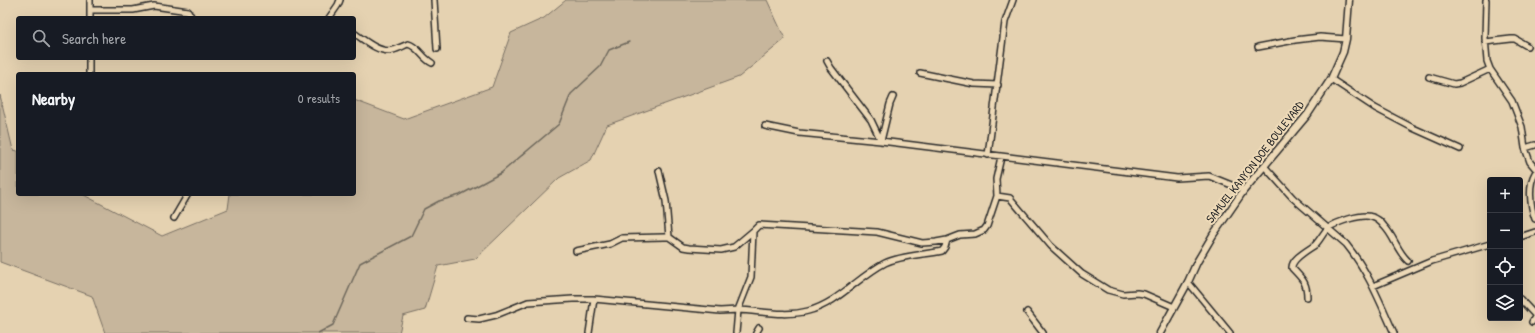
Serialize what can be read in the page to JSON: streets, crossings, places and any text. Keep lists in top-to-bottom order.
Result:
{
  "streets": {
    "street": ["SAMUEL KANYON DOE BOULEVARD"]
  },
  "page": {
    "search": "Search here",
    "heading": ["Nearby", "0 results"],
    "map_buttons": ["+", "−"]
  }
}
